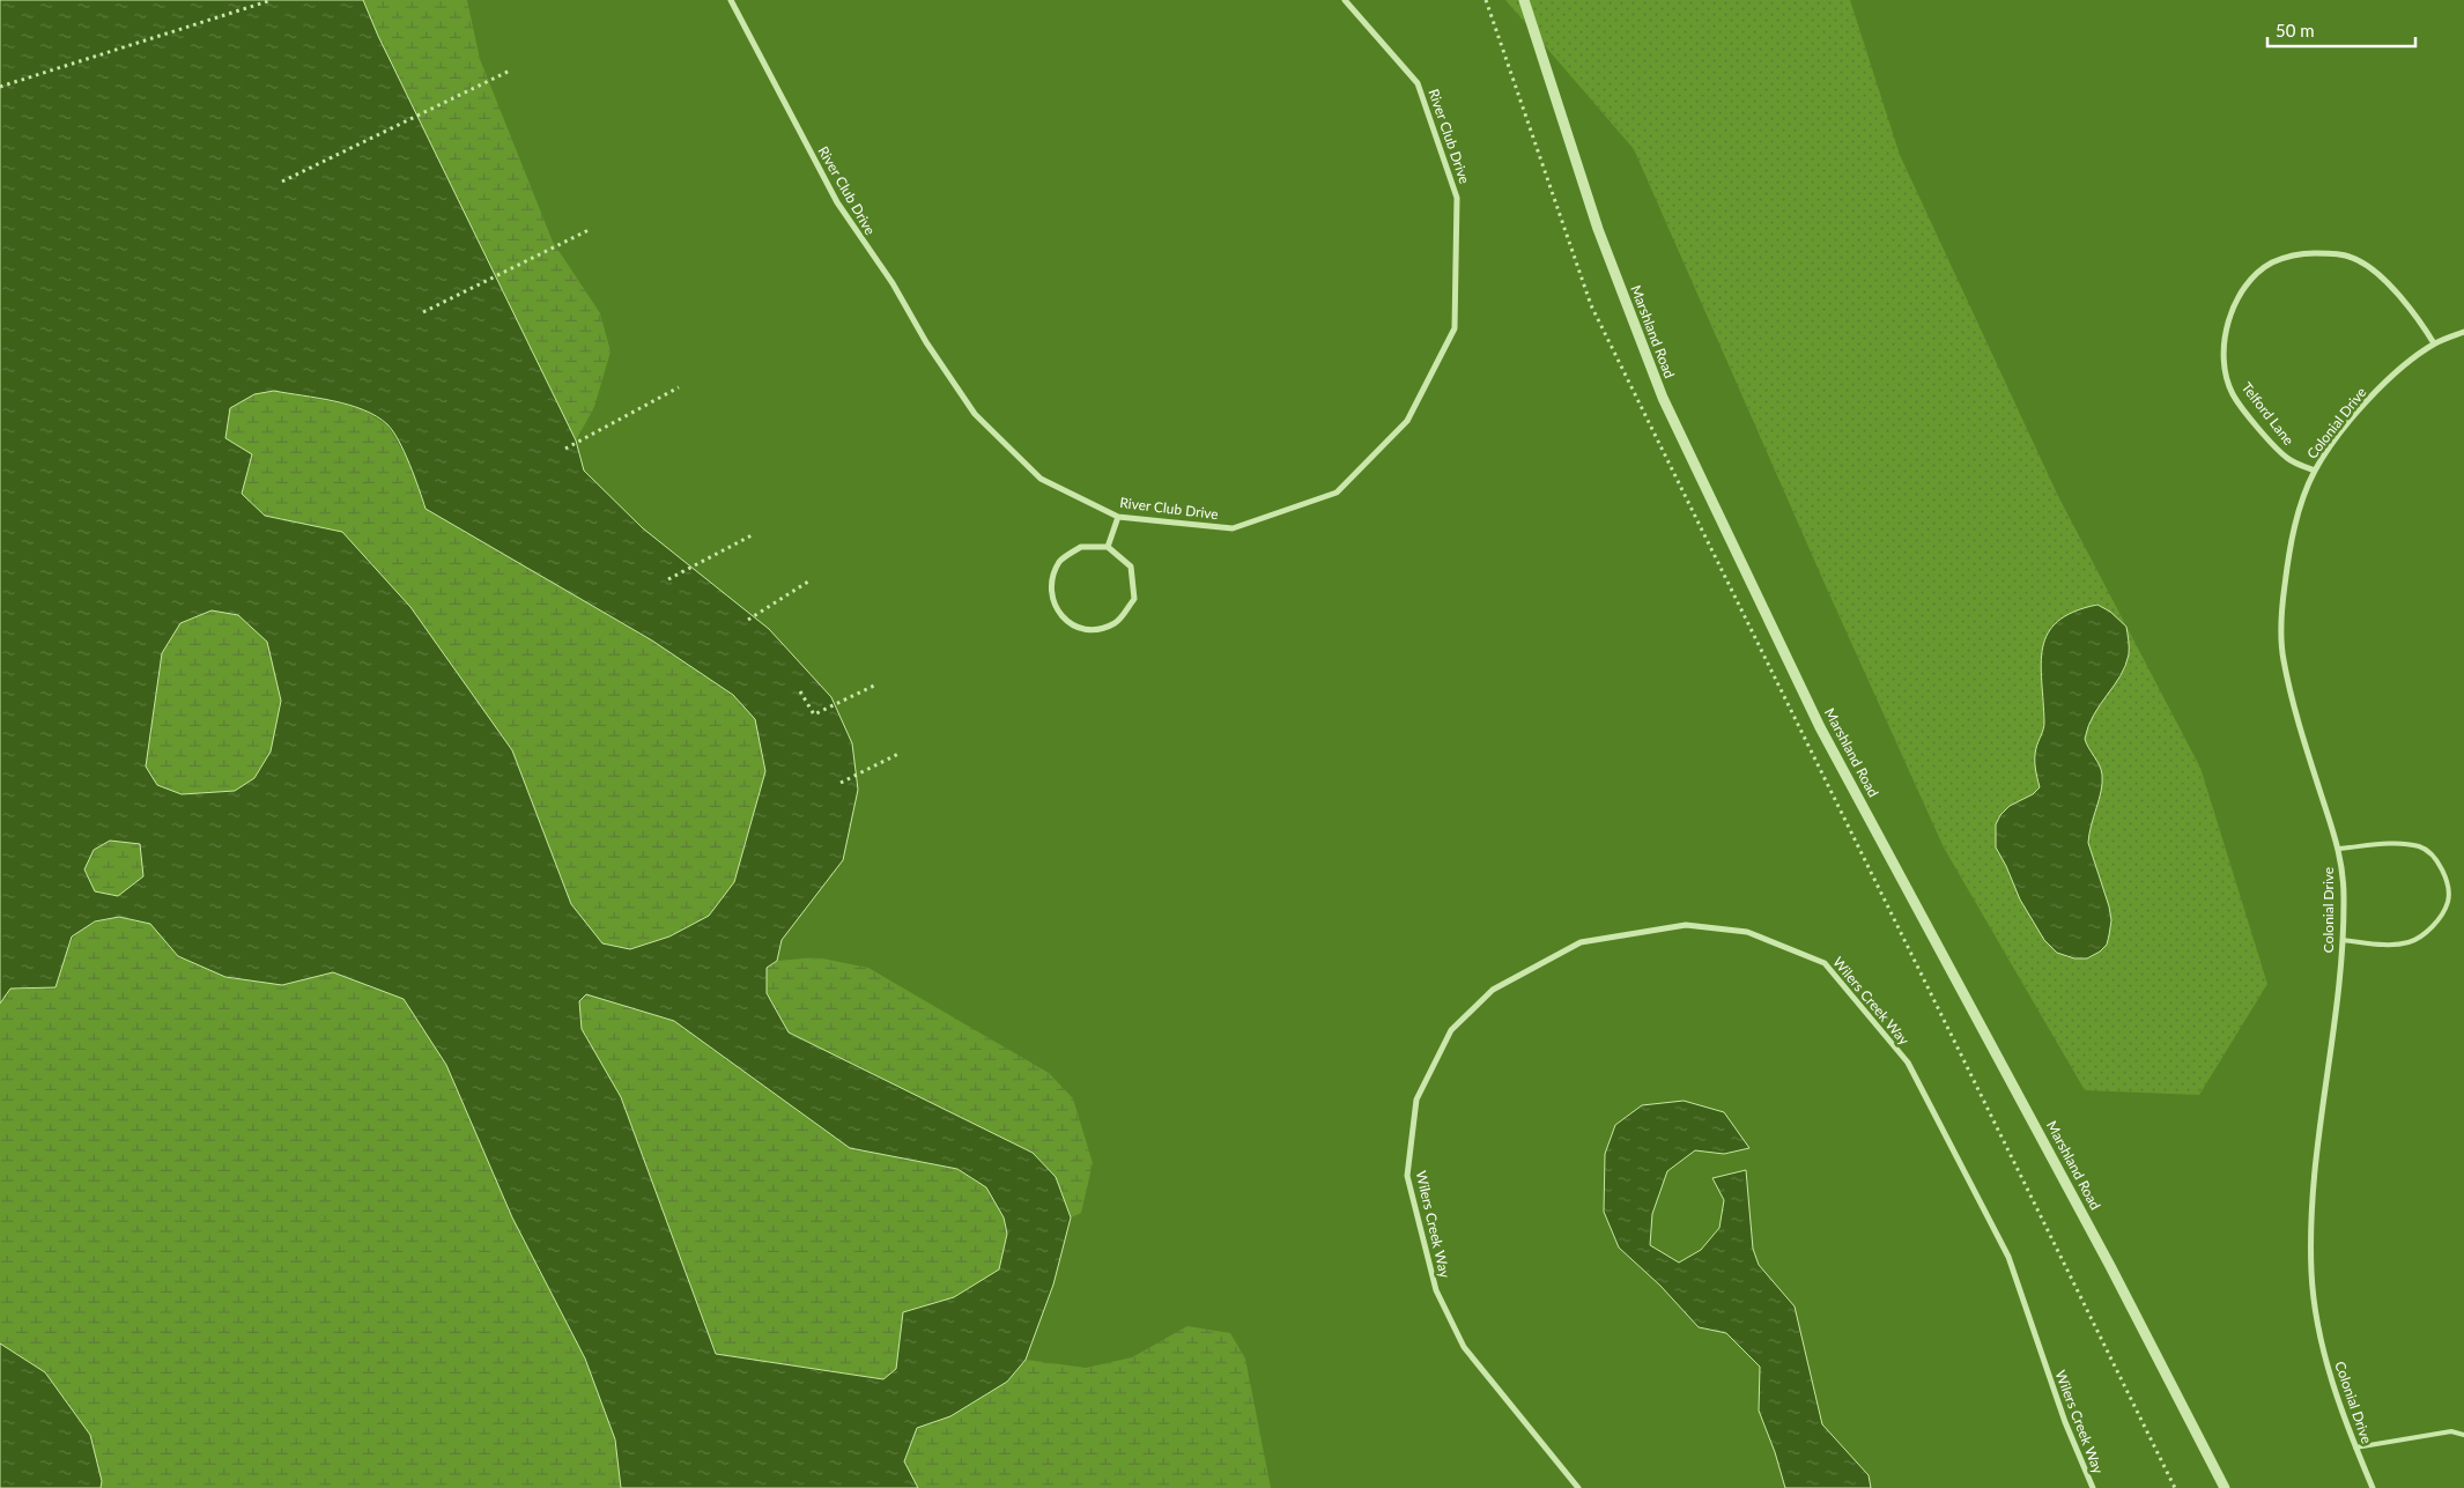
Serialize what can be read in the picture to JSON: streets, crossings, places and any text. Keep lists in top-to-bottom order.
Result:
{
  "streets": {
    "street": [
      "River Club Drive",
      "Marshland Road",
      "Telford Lane",
      "Colonial Drive",
      "Wilers Creek Way"
    ]
  },
  "crossings": [
    ["Telford Lane", "Colonial Drive"]
  ],
  "scale_bar": "50 m"
}
